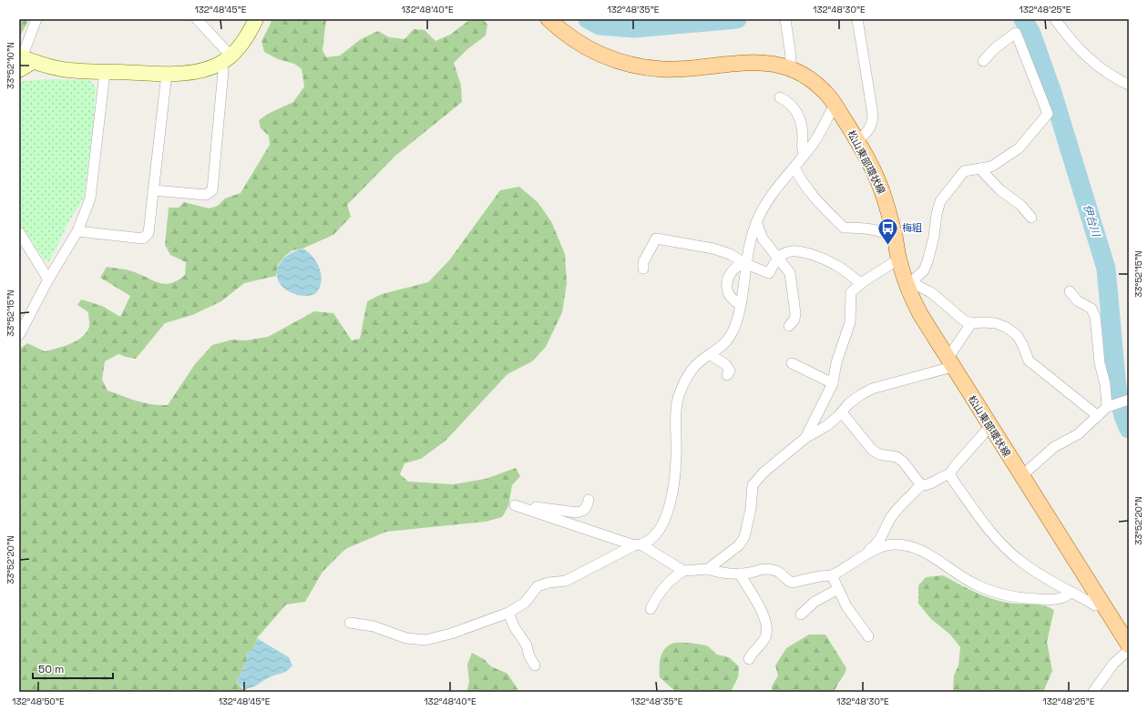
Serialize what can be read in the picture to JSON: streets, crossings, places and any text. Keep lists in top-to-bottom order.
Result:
{
  "streets": {
    "main road": ["松山東部環状線"]
  },
  "water": ["伊台川"],
  "places": {
    "bus stop": ["梅組"]
  },
  "scale_bar": "50 m",
  "coordinates": [
    "132°48'45\"E",
    "132°48'40\"E",
    "132°48'35\"E",
    "132°48'30\"E",
    "132°48'25\"E",
    "33°52'10\"N",
    "33°52'15\"N",
    "33°52'20\"N",
    "132°48'50\"E"
  ]
}
